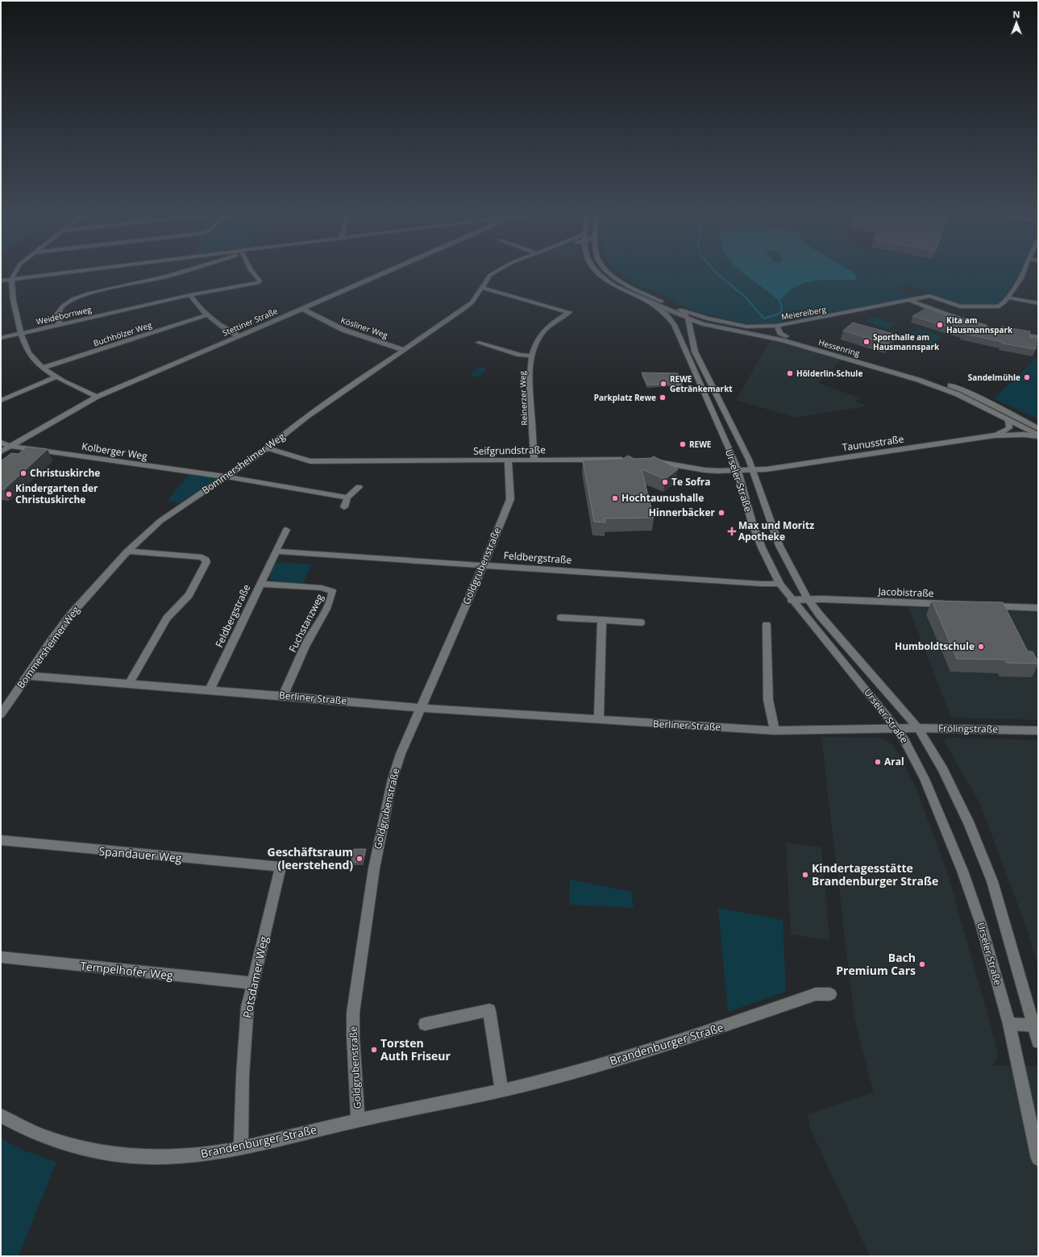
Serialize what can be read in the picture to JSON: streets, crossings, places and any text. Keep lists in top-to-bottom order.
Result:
{
  "streets": {
    "street": [
      "Meiereiberg",
      "Weidebornweg",
      "Stettiner Straße",
      "Kösliner Weg",
      "Buchhölzer Weg",
      "Hessenring",
      "Reinerzer Weg",
      "Taunusstraße",
      "Seifgrundstraße",
      "Kolberger Weg",
      "Bommersheimer Weg",
      "Urseler Straße",
      "Feldbergstraße",
      "Goldgrubenstraße",
      "Jacobistraße",
      "Fuchstanzweg",
      "Berliner Straße",
      "Frölingstraße",
      "Spandauer Weg",
      "Tempelhofer Weg",
      "Potsdamer Weg",
      "Brandenburger Straße"
    ]
  },
  "crossings": [
    ["Meiereiberg", "Hessenring"],
    ["Stettiner Straße", "Kösliner Weg"],
    ["Stettiner Straße", "Kolberger Weg"],
    ["Kösliner Weg", "Bommersheimer Weg"],
    ["Hessenring", "Taunusstraße"],
    ["Hessenring", "Urseler Straße"],
    ["Reinerzer Weg", "Seifgrundstraße"],
    ["Reinerzer Weg", "Bommersheimer Weg"],
    ["Taunusstraße", "Urseler Straße"],
    ["Seifgrundstraße", "Bommersheimer Weg"],
    ["Seifgrundstraße", "Goldgrubenstraße"],
    ["Kolberger Weg", "Bommersheimer Weg"],
    ["Bommersheimer Weg", "Berliner Straße"],
    ["Urseler Straße", "Feldbergstraße"],
    ["Urseler Straße", "Jacobistraße"],
    ["Urseler Straße", "Berliner Straße"],
    ["Urseler Straße", "Frölingstraße"],
    ["Feldbergstraße", "Goldgrubenstraße"],
    ["Feldbergstraße", "Fuchstanzweg"],
    ["Feldbergstraße", "Berliner Straße"],
    ["Goldgrubenstraße", "Berliner Straße"],
    ["Goldgrubenstraße", "Brandenburger Straße"],
    ["Fuchstanzweg", "Berliner Straße"],
    ["Berliner Straße", "Frölingstraße"],
    ["Spandauer Weg", "Potsdamer Weg"],
    ["Tempelhofer Weg", "Potsdamer Weg"],
    ["Potsdamer Weg", "Brandenburger Straße"]
  ],
  "places": {
    "other": [
      "Kita am Hausmannspark",
      "Sporthalle am Hausmannspark",
      "Hölderlin-Schule",
      "Sandelmühle",
      "REWE Getränkemarkt",
      "Parkplatz Rewe",
      "REWE",
      "Christuskirche",
      "Te Sofra",
      "Kindergarten der Christuskirche",
      "Hochtaunushalle",
      "Hinnerbäcker",
      "Humboldtschule",
      "Aral",
      "Geschäftsraum (leerstehend)",
      "Kindertagesstätte Brandenburger Straße",
      "Bach Premium Cars",
      "Torsten Auth Friseur"
    ],
    "health": ["Max und Moritz Apotheke"]
  },
  "north": "top"
}
